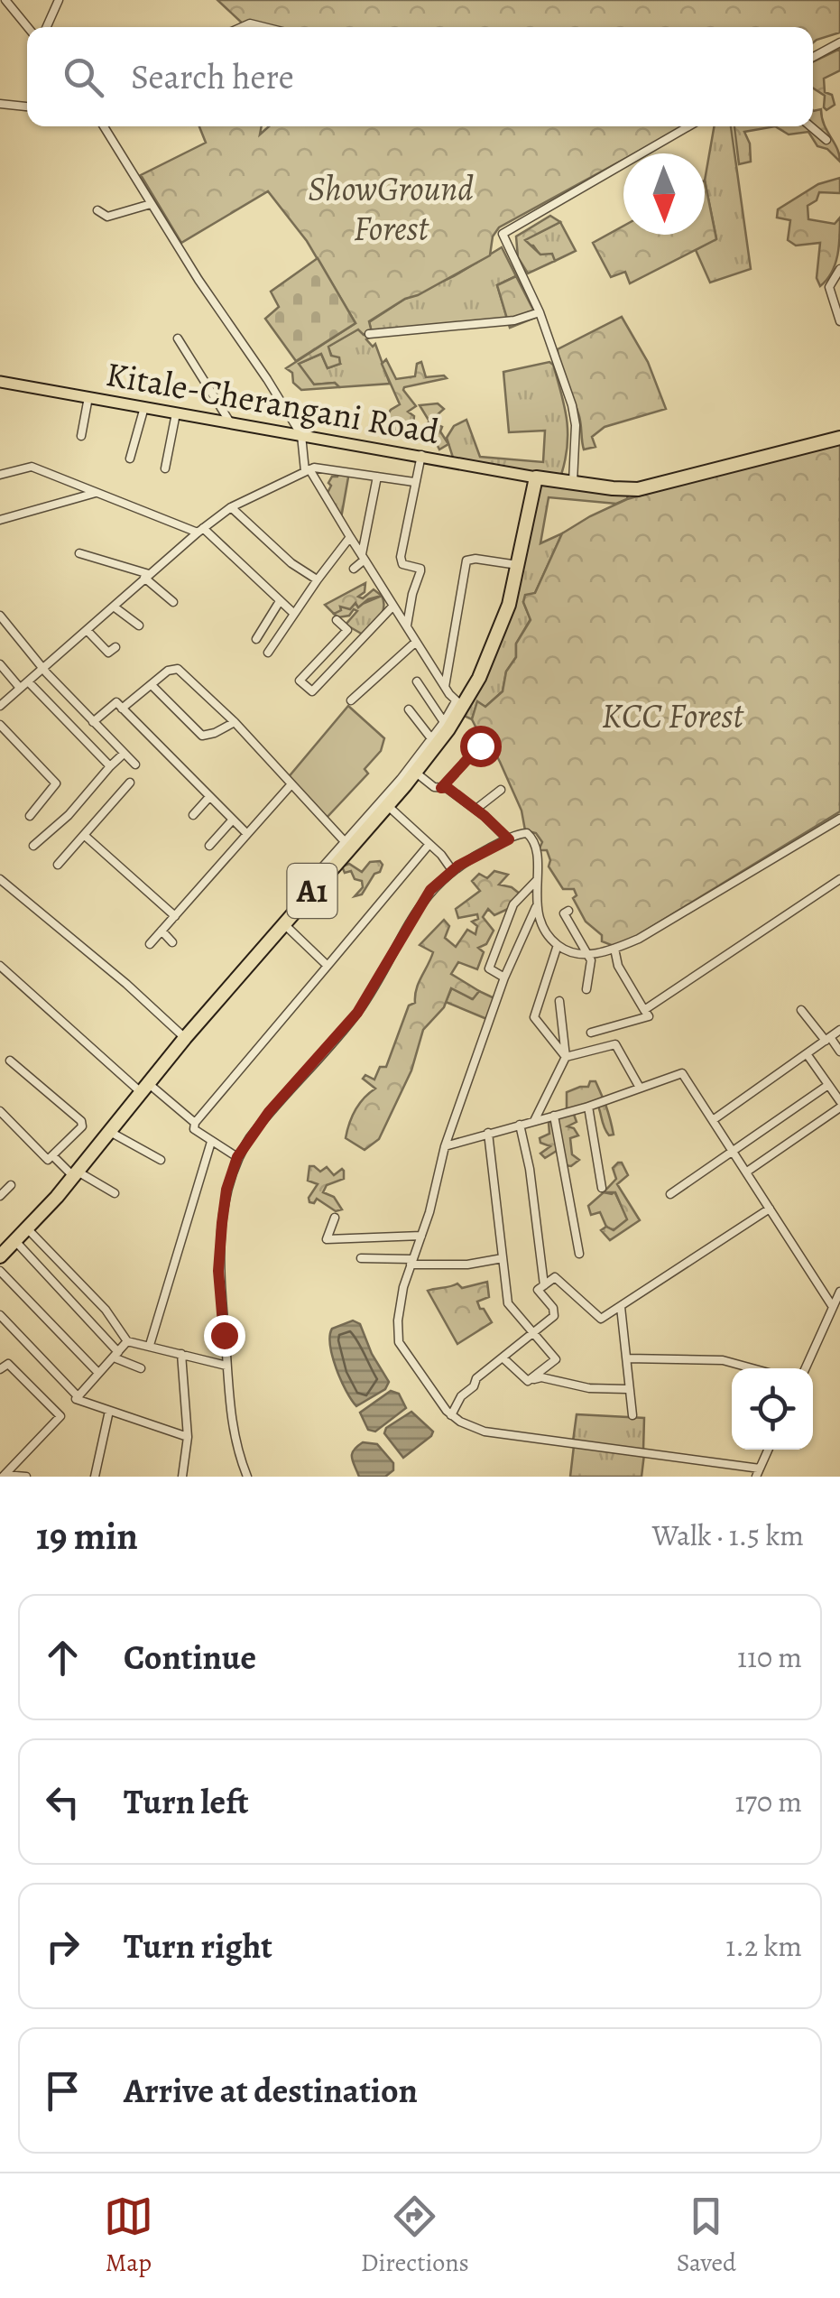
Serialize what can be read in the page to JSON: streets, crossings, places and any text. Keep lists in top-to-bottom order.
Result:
{
  "streets": {
    "highway": ["A1"],
    "main road": ["Kitale-Cherangani Road"]
  },
  "crossings": [
    ["Kitale-Cherangani Road", "A1"]
  ],
  "parks": ["ShowGround Forest", "KCC Forest"],
  "north": "bottom",
  "page": {
    "search": "Search here",
    "heading": ["19 min", "Walk · 1.5 km"],
    "list": [
      ["Continue", "110 m"],
      ["Turn left", "170 m"],
      ["Turn right", "1.2 km"],
      "Arrive at destination"
    ],
    "nav": ["Map", "Directions", "Saved"]
  }
}
